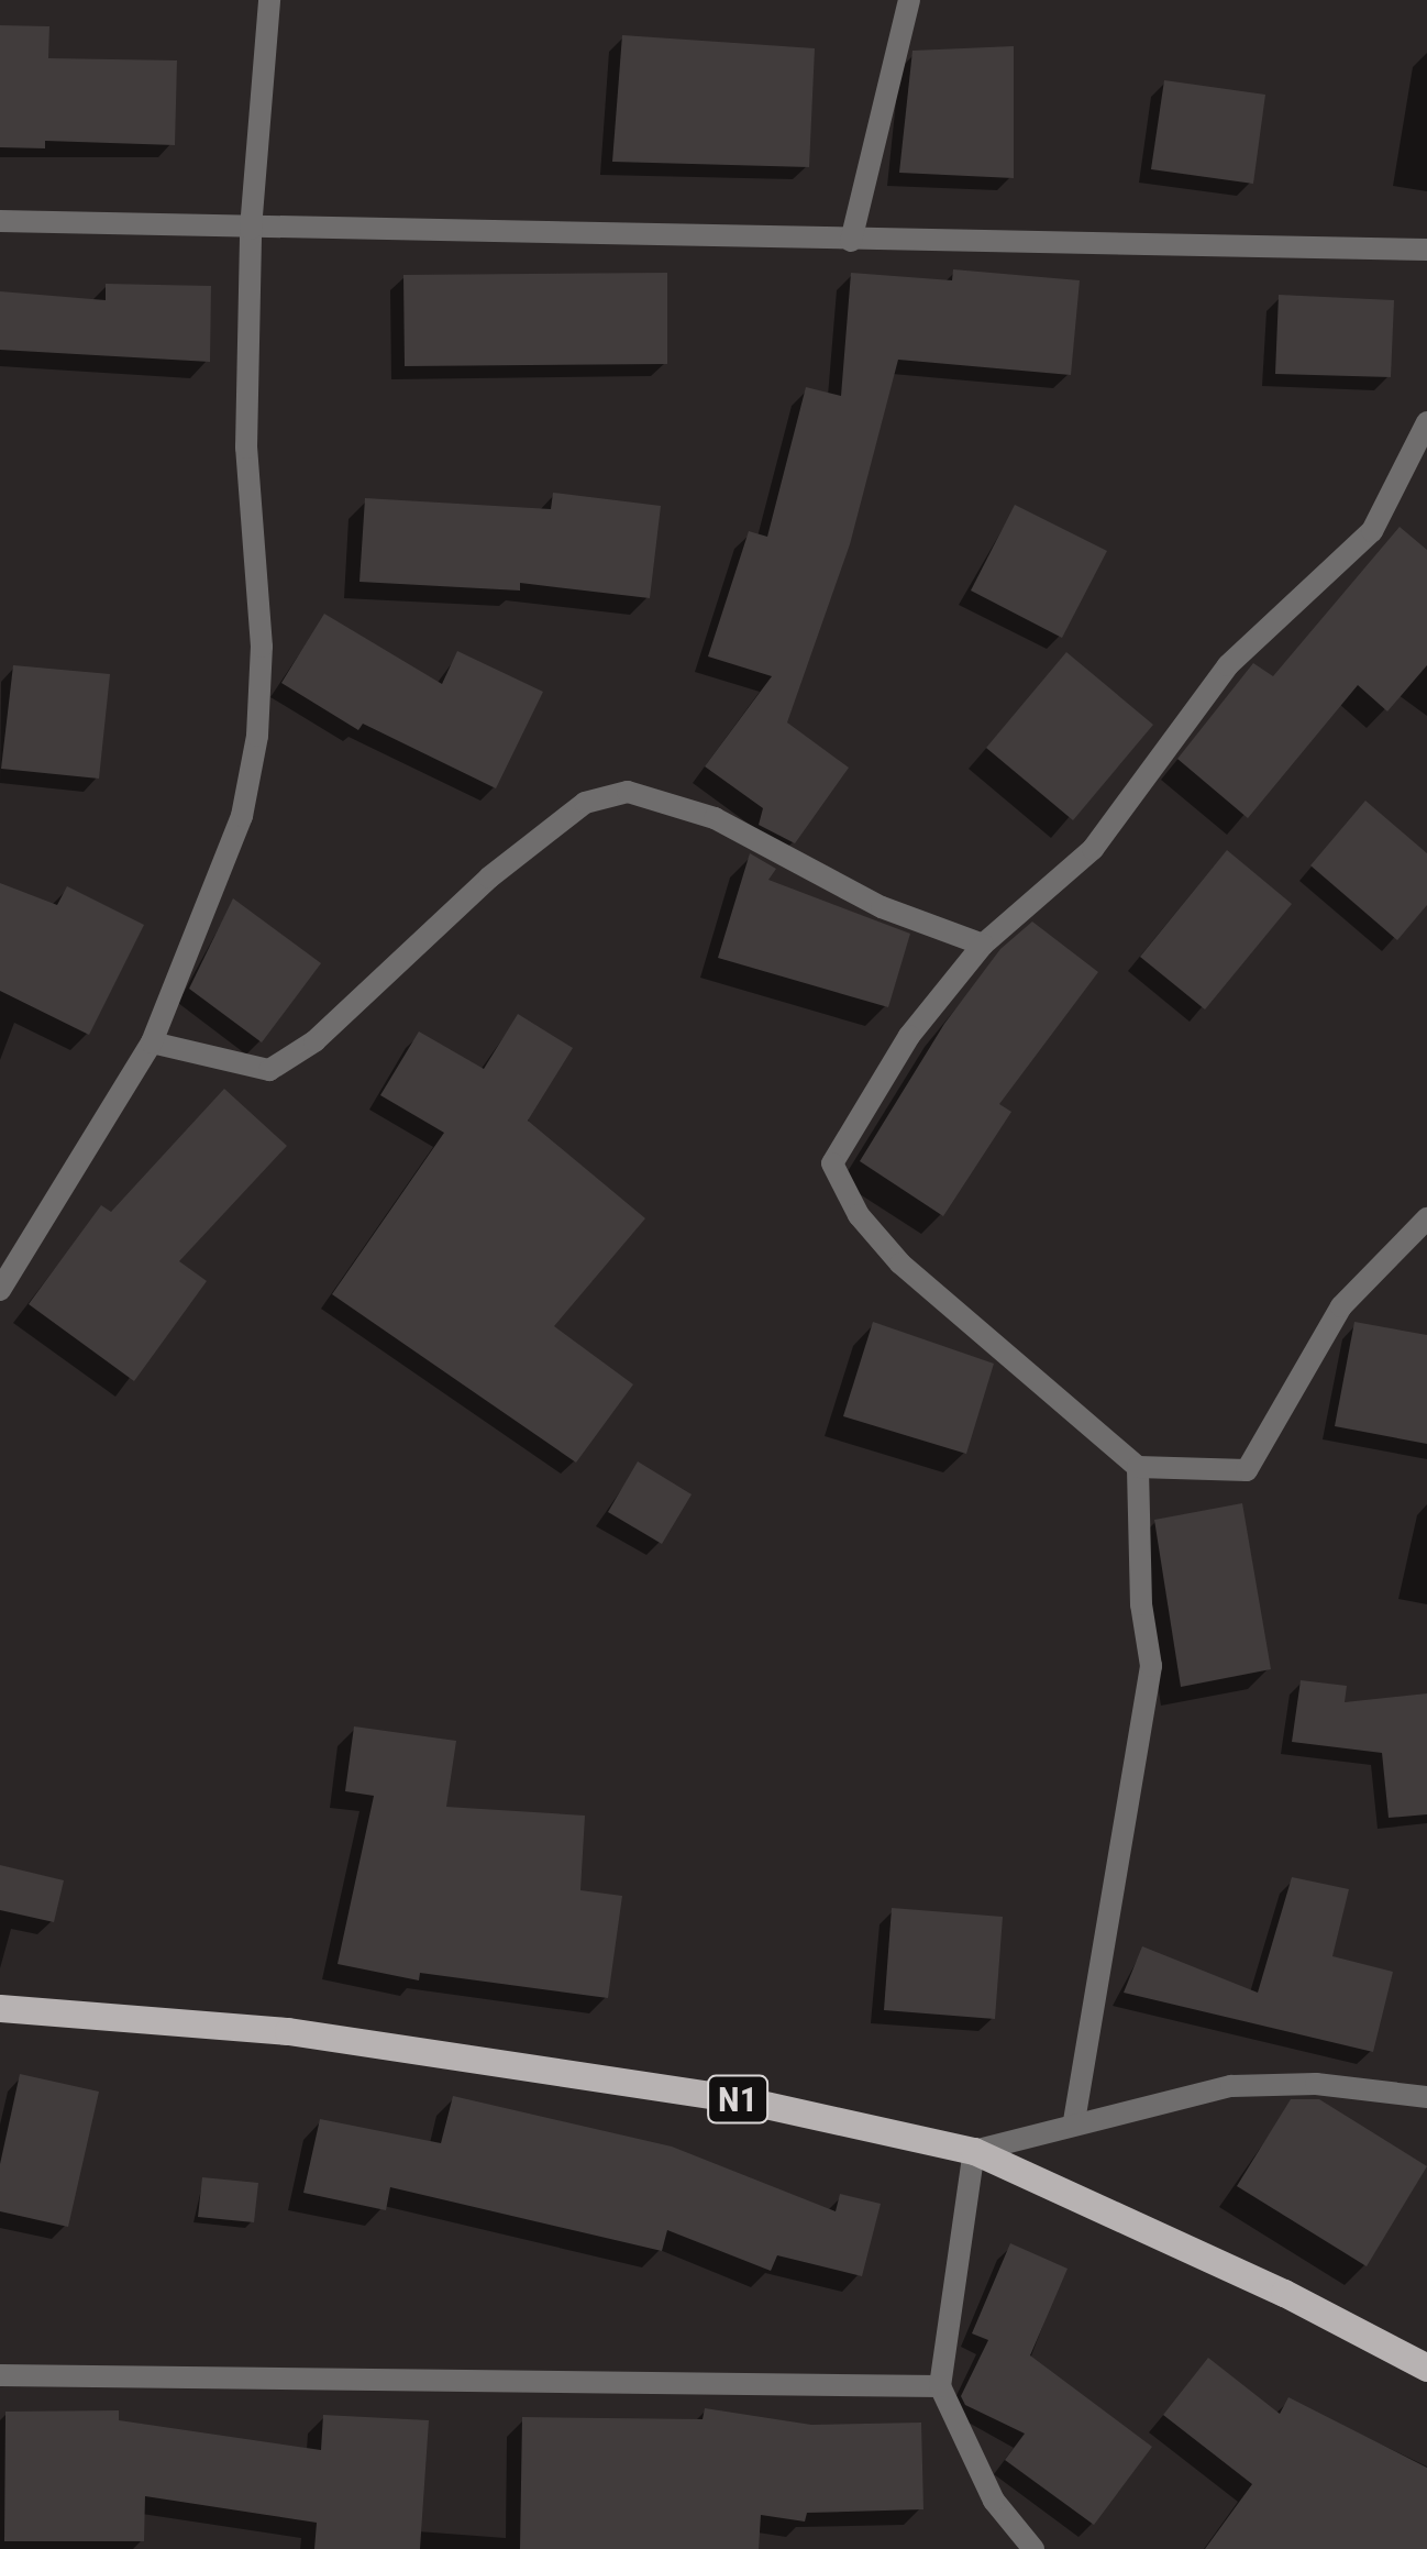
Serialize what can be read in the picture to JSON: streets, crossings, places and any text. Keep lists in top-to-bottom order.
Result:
{
  "streets": {
    "main road": ["N1"]
  }
}
